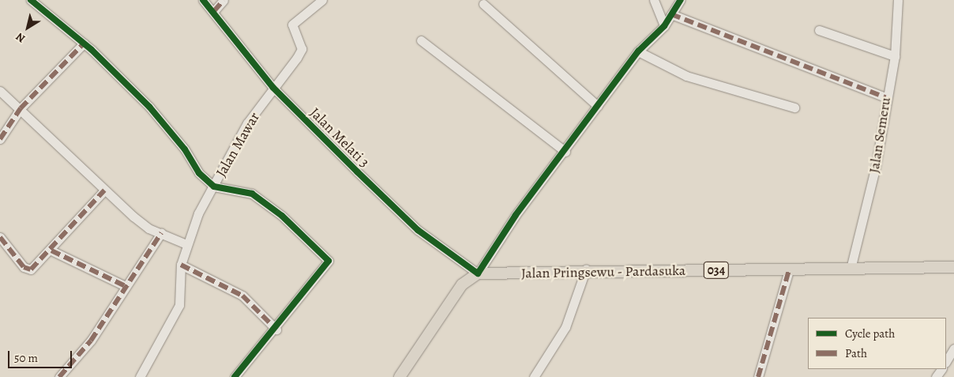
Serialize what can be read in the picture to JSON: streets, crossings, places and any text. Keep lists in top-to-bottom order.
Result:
{
  "streets": {
    "main road": ["034", "Jalan Pringsewu - Pardasuka"],
    "street": ["Jalan Semeru", "Jalan Melati 3", "Jalan Mawar"]
  },
  "crossings": [
    ["Jalan Semeru", "Jalan Pringsewu - Pardasuka"],
    ["Jalan Melati 3", "Jalan Mawar"],
    ["Jalan Melati 3", "Jalan Pringsewu - Pardasuka"]
  ],
  "legend": ["Cycle path", "Path"],
  "scale_bar": "50 m",
  "north": "bottom left"
}
